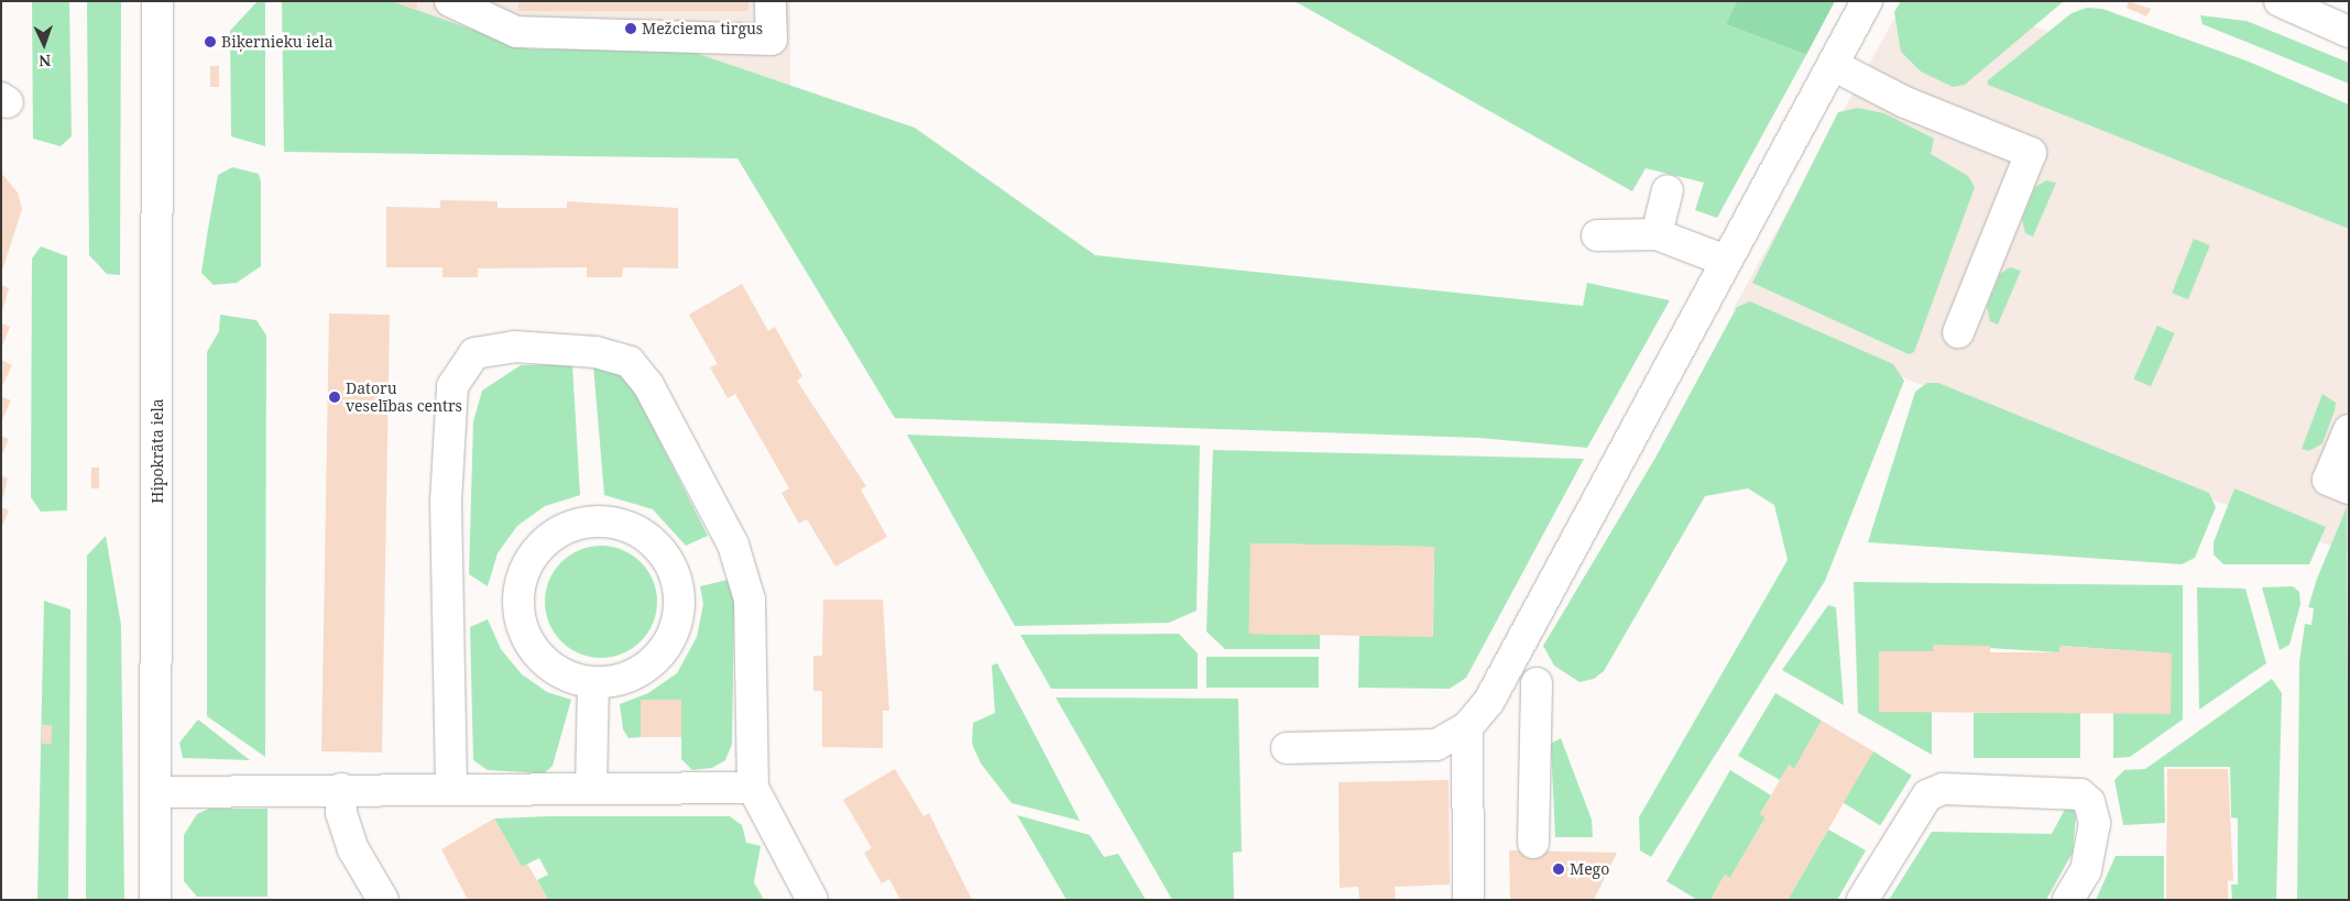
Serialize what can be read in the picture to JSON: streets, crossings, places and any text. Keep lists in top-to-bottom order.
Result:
{
  "streets": {
    "street": ["Hipokrāta iela"]
  },
  "places": [
    "Mežciema tirgus",
    "Biķernieku iela",
    "Datoru veselības centrs",
    "Mego"
  ],
  "north": "bottom"
}
